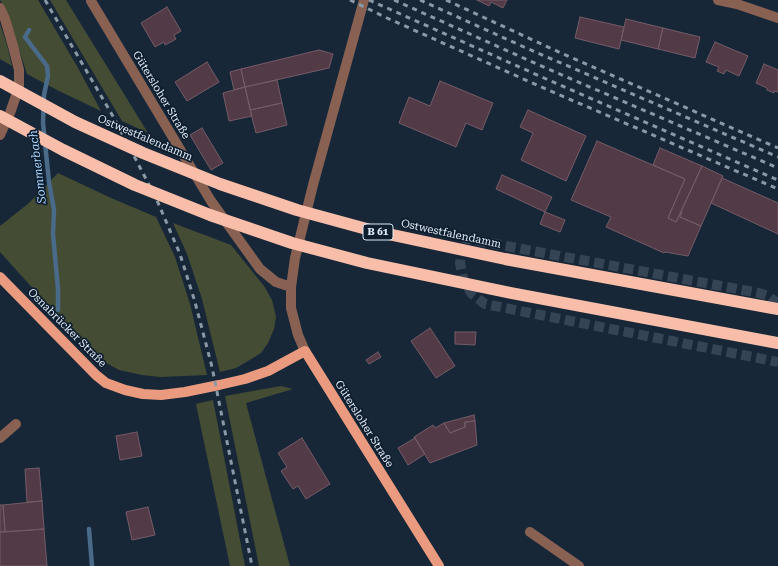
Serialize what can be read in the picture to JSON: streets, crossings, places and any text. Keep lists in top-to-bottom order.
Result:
{
  "streets": {
    "highway": ["Ostwestfalendamm", "B 61"],
    "main road": ["Gütersloher Straße", "Osnabrücker Straße"]
  },
  "crossings": [
    ["Gütersloher Straße", "Osnabrücker Straße"]
  ],
  "water": ["Sommerbach"]
}
